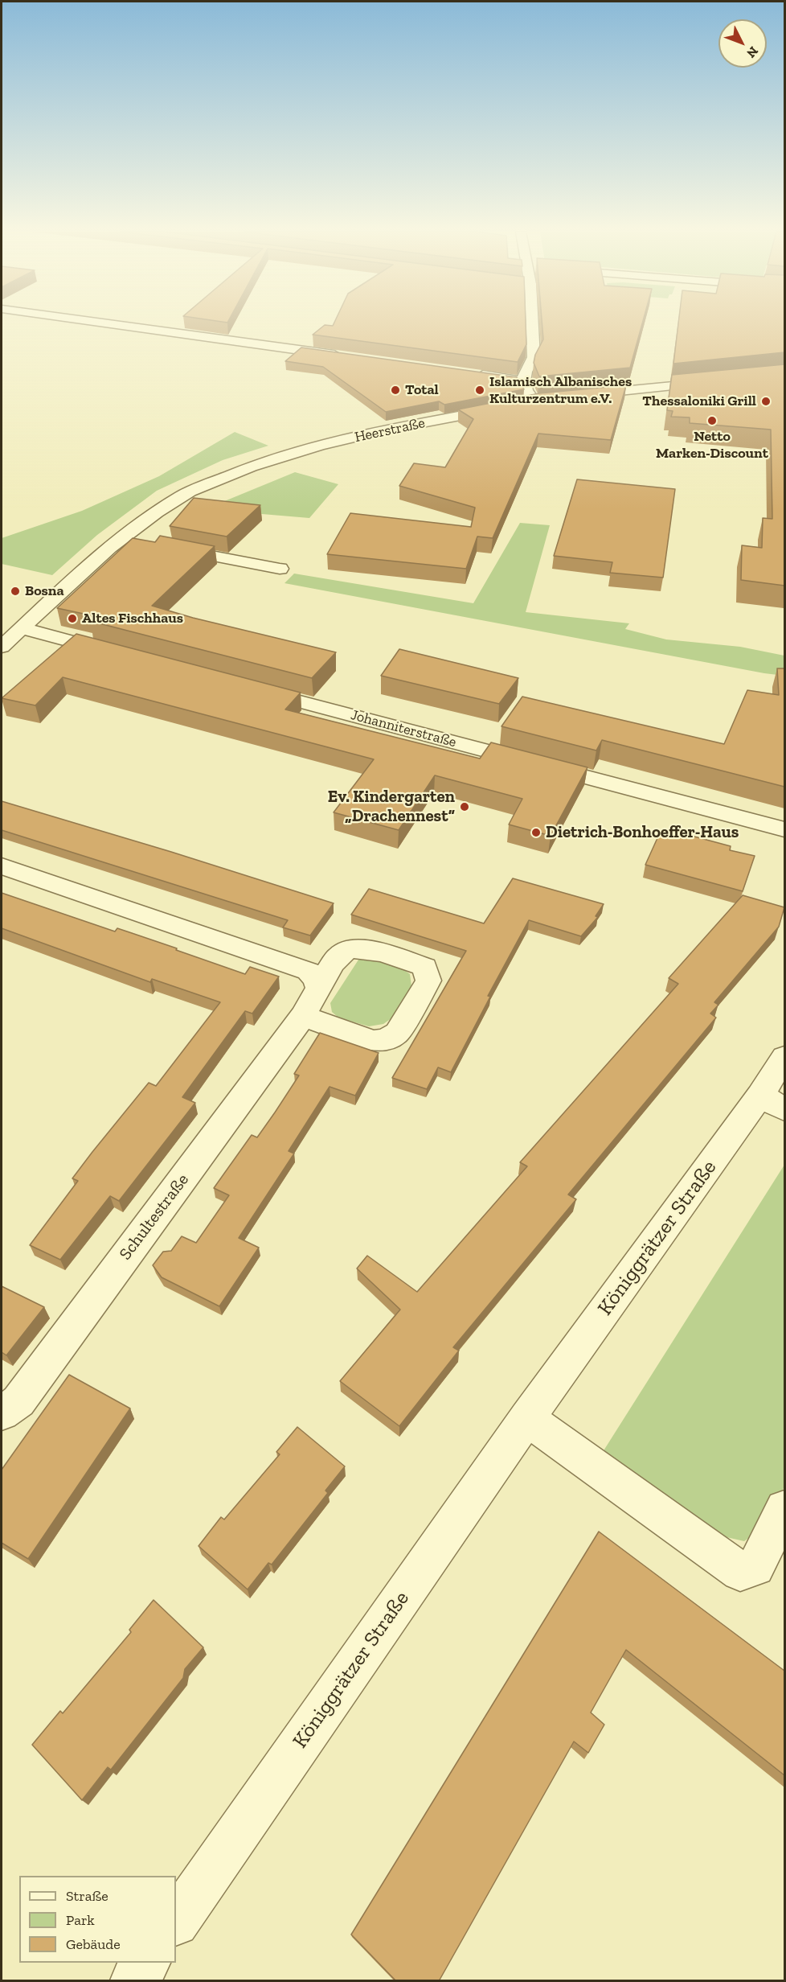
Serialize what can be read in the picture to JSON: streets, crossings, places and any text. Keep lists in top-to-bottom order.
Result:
{
  "streets": {
    "street": [
      "Heerstraße",
      "Johanniterstraße",
      "Schultestraße",
      "Königgrätzer Straße"
    ]
  },
  "places": [
    "Total",
    "Islamisch Albanisches Kulturzentrum e.V.",
    "Thessaloniki Grill",
    "Netto Marken-Discount",
    "Bosna",
    "Altes Fischhaus",
    "Ev. Kindergarten „Drachennest“",
    "Dietrich-Bonhoeffer-Haus"
  ],
  "legend": ["Straße", "Park", "Gebäude"],
  "north": "bottom right"
}
